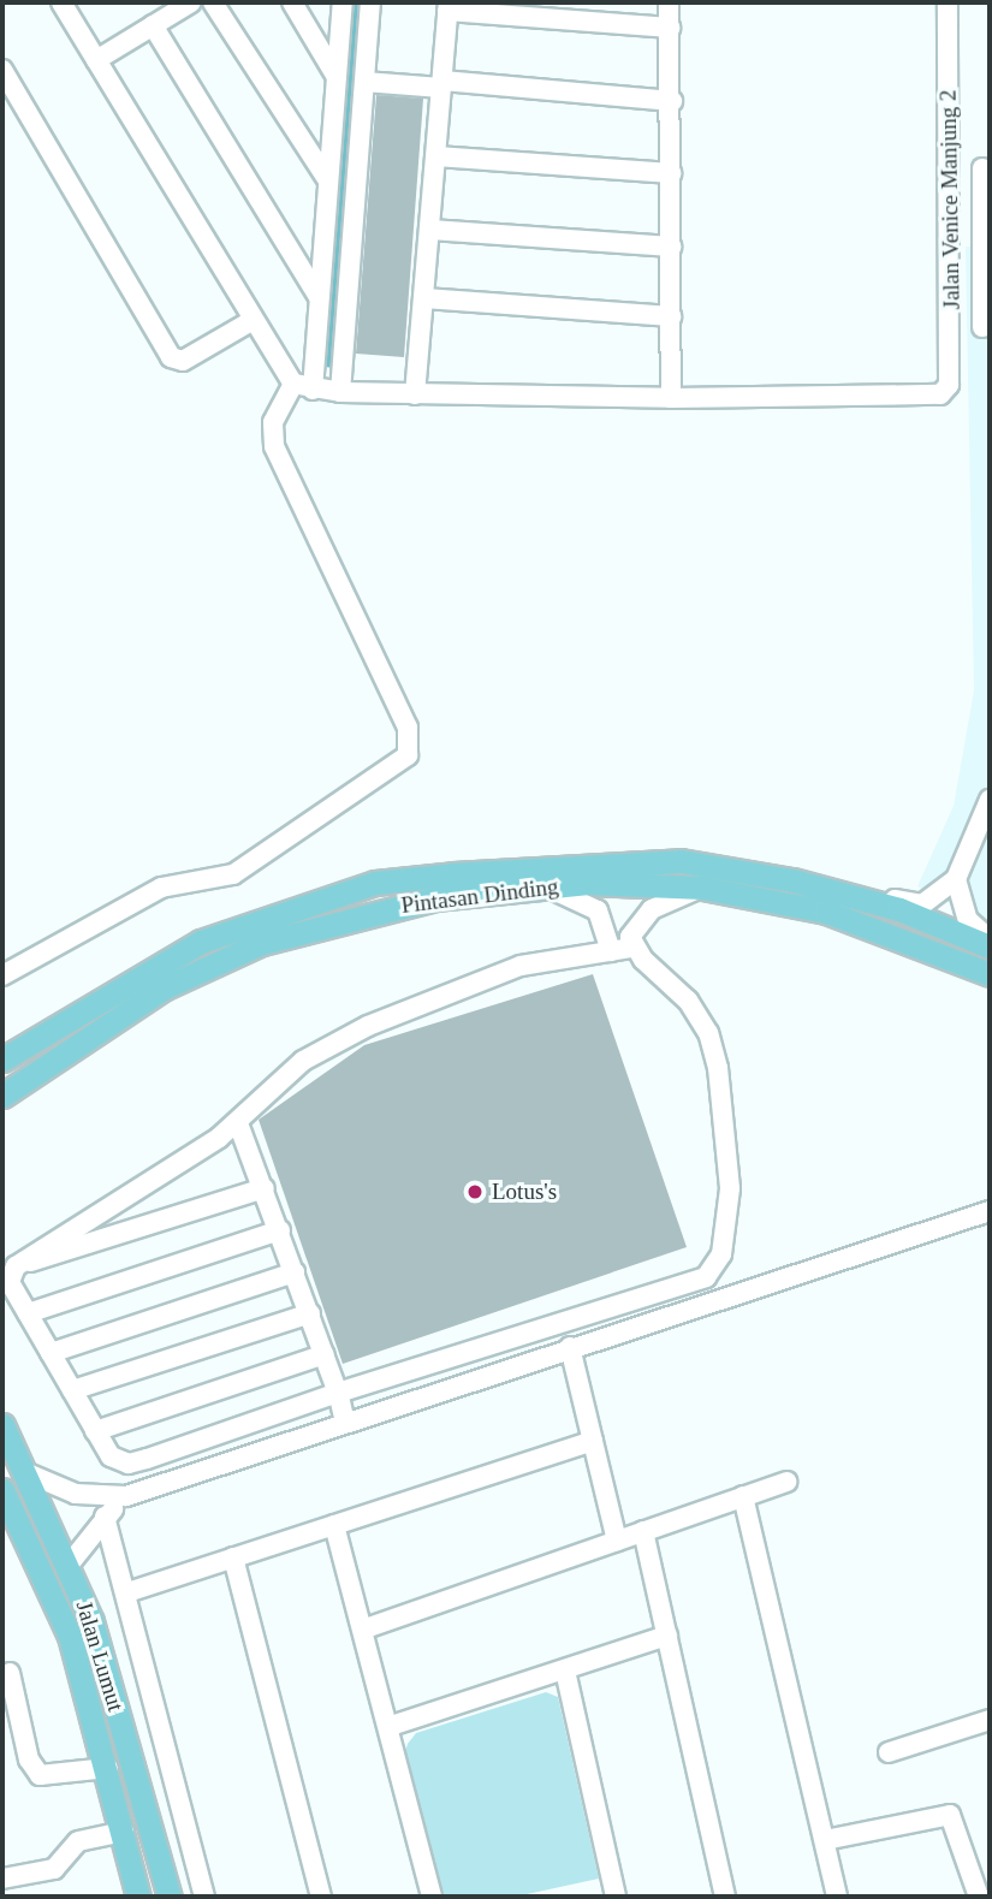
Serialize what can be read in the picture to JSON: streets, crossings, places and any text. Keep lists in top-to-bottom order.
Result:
{
  "streets": {
    "main road": ["Pintasan Dinding", "Jalan Lumut"],
    "street": ["Jalan Venice Manjung 2"]
  },
  "places": ["Lotus's"]
}
